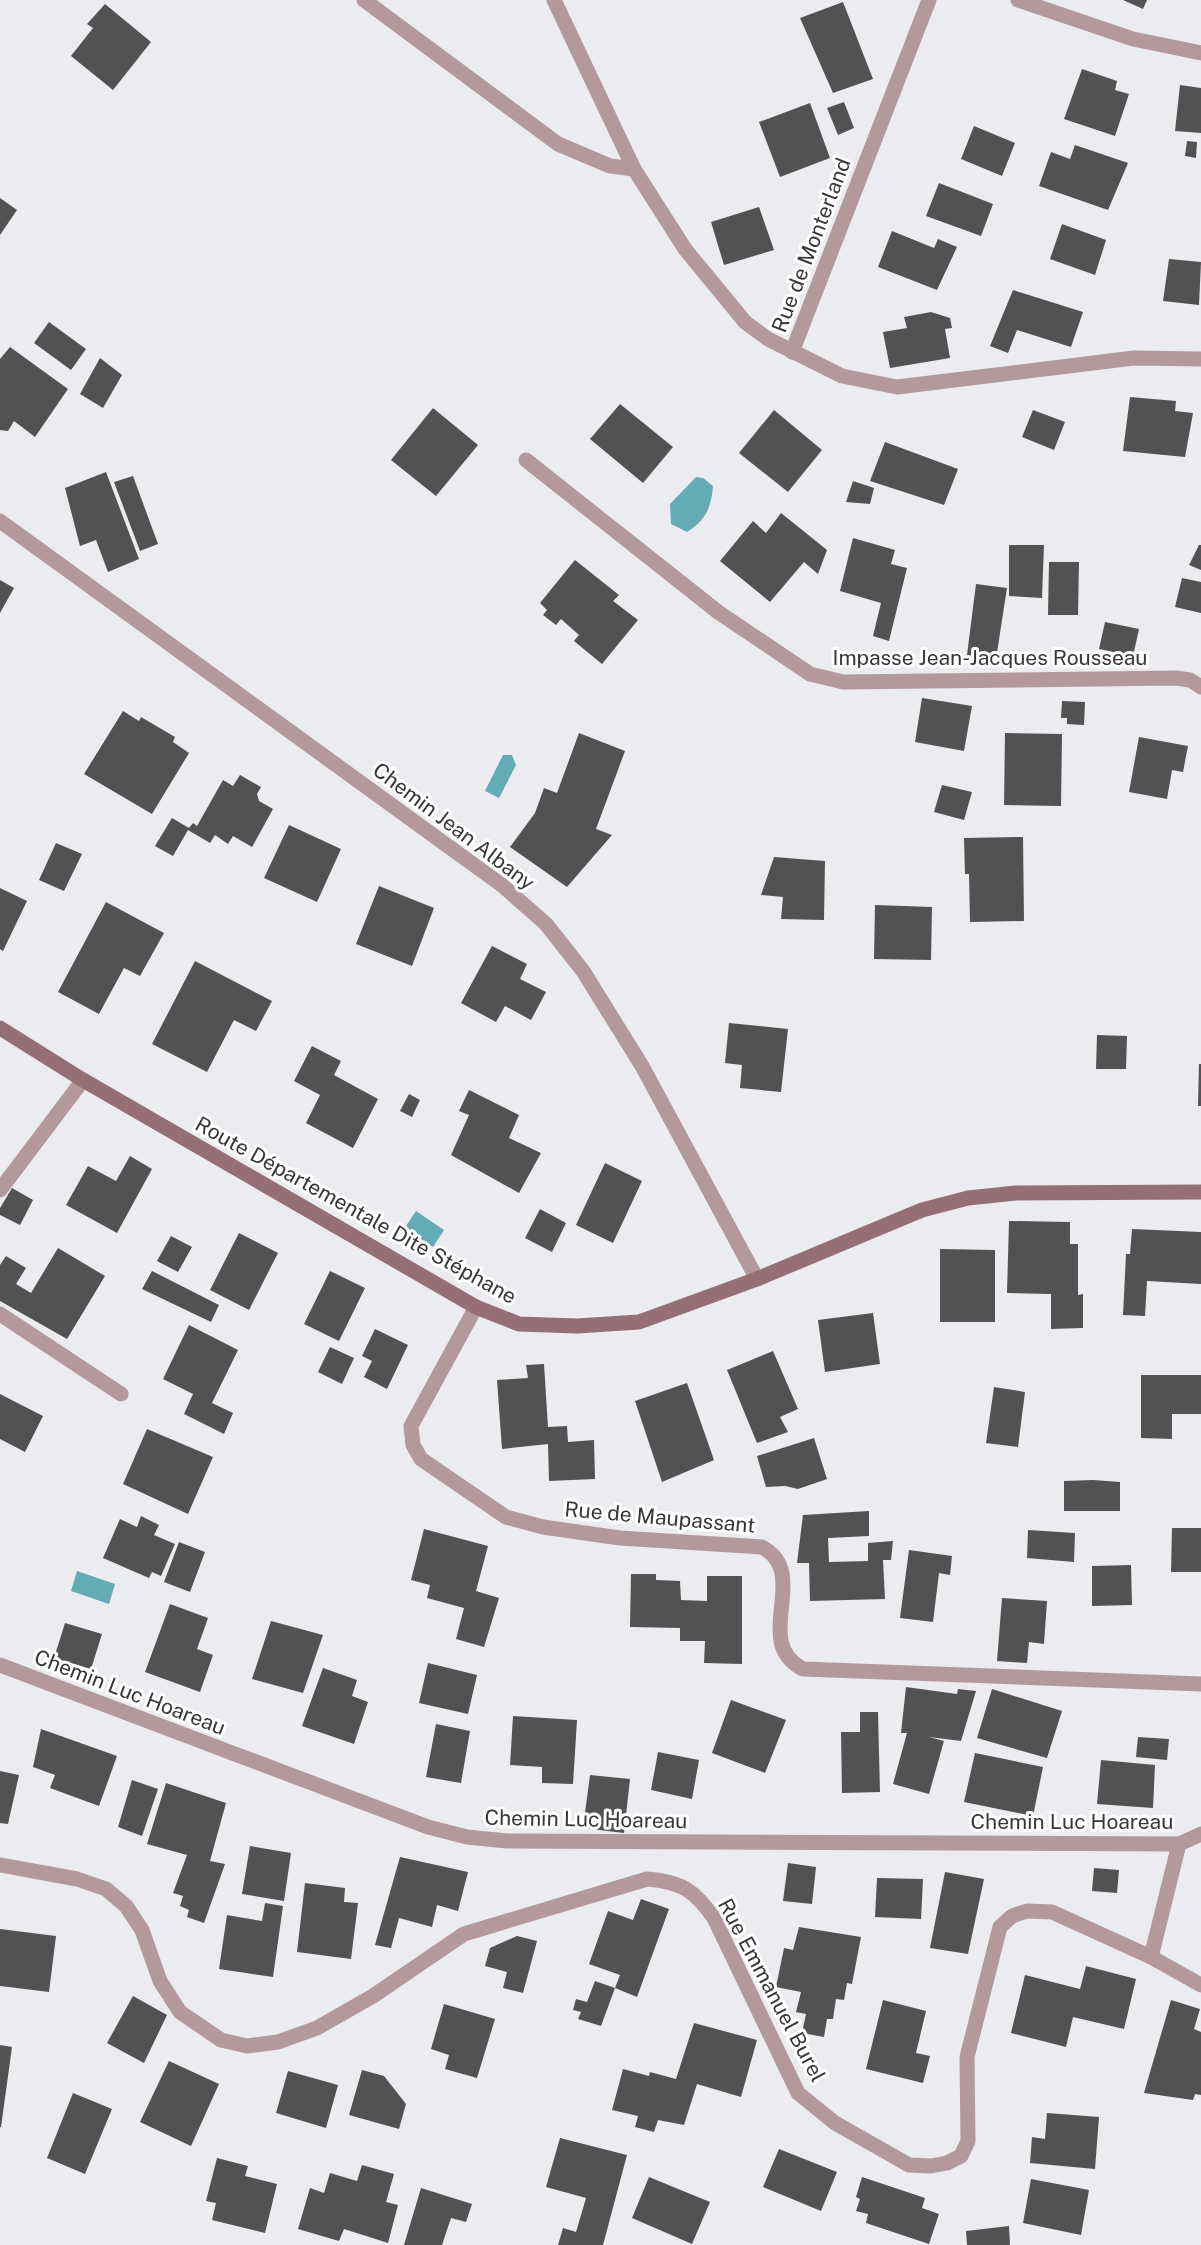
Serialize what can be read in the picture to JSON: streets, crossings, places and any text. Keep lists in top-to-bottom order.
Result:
{
  "streets": {
    "main road": ["Route Départementale Dite Stéphane"],
    "street": [
      "Rue de Monterland",
      "Impasse Jean-Jacques Rousseau",
      "Chemin Jean Albany",
      "Rue de Maupassant",
      "Chemin Luc Hoareau",
      "Rue Emmanuel Burel"
    ]
  },
  "crossings": [
    ["Chemin Jean Albany", "Route Départementale Dite Stéphane"],
    ["Route Départementale Dite Stéphane", "Rue de Maupassant"]
  ]
}
